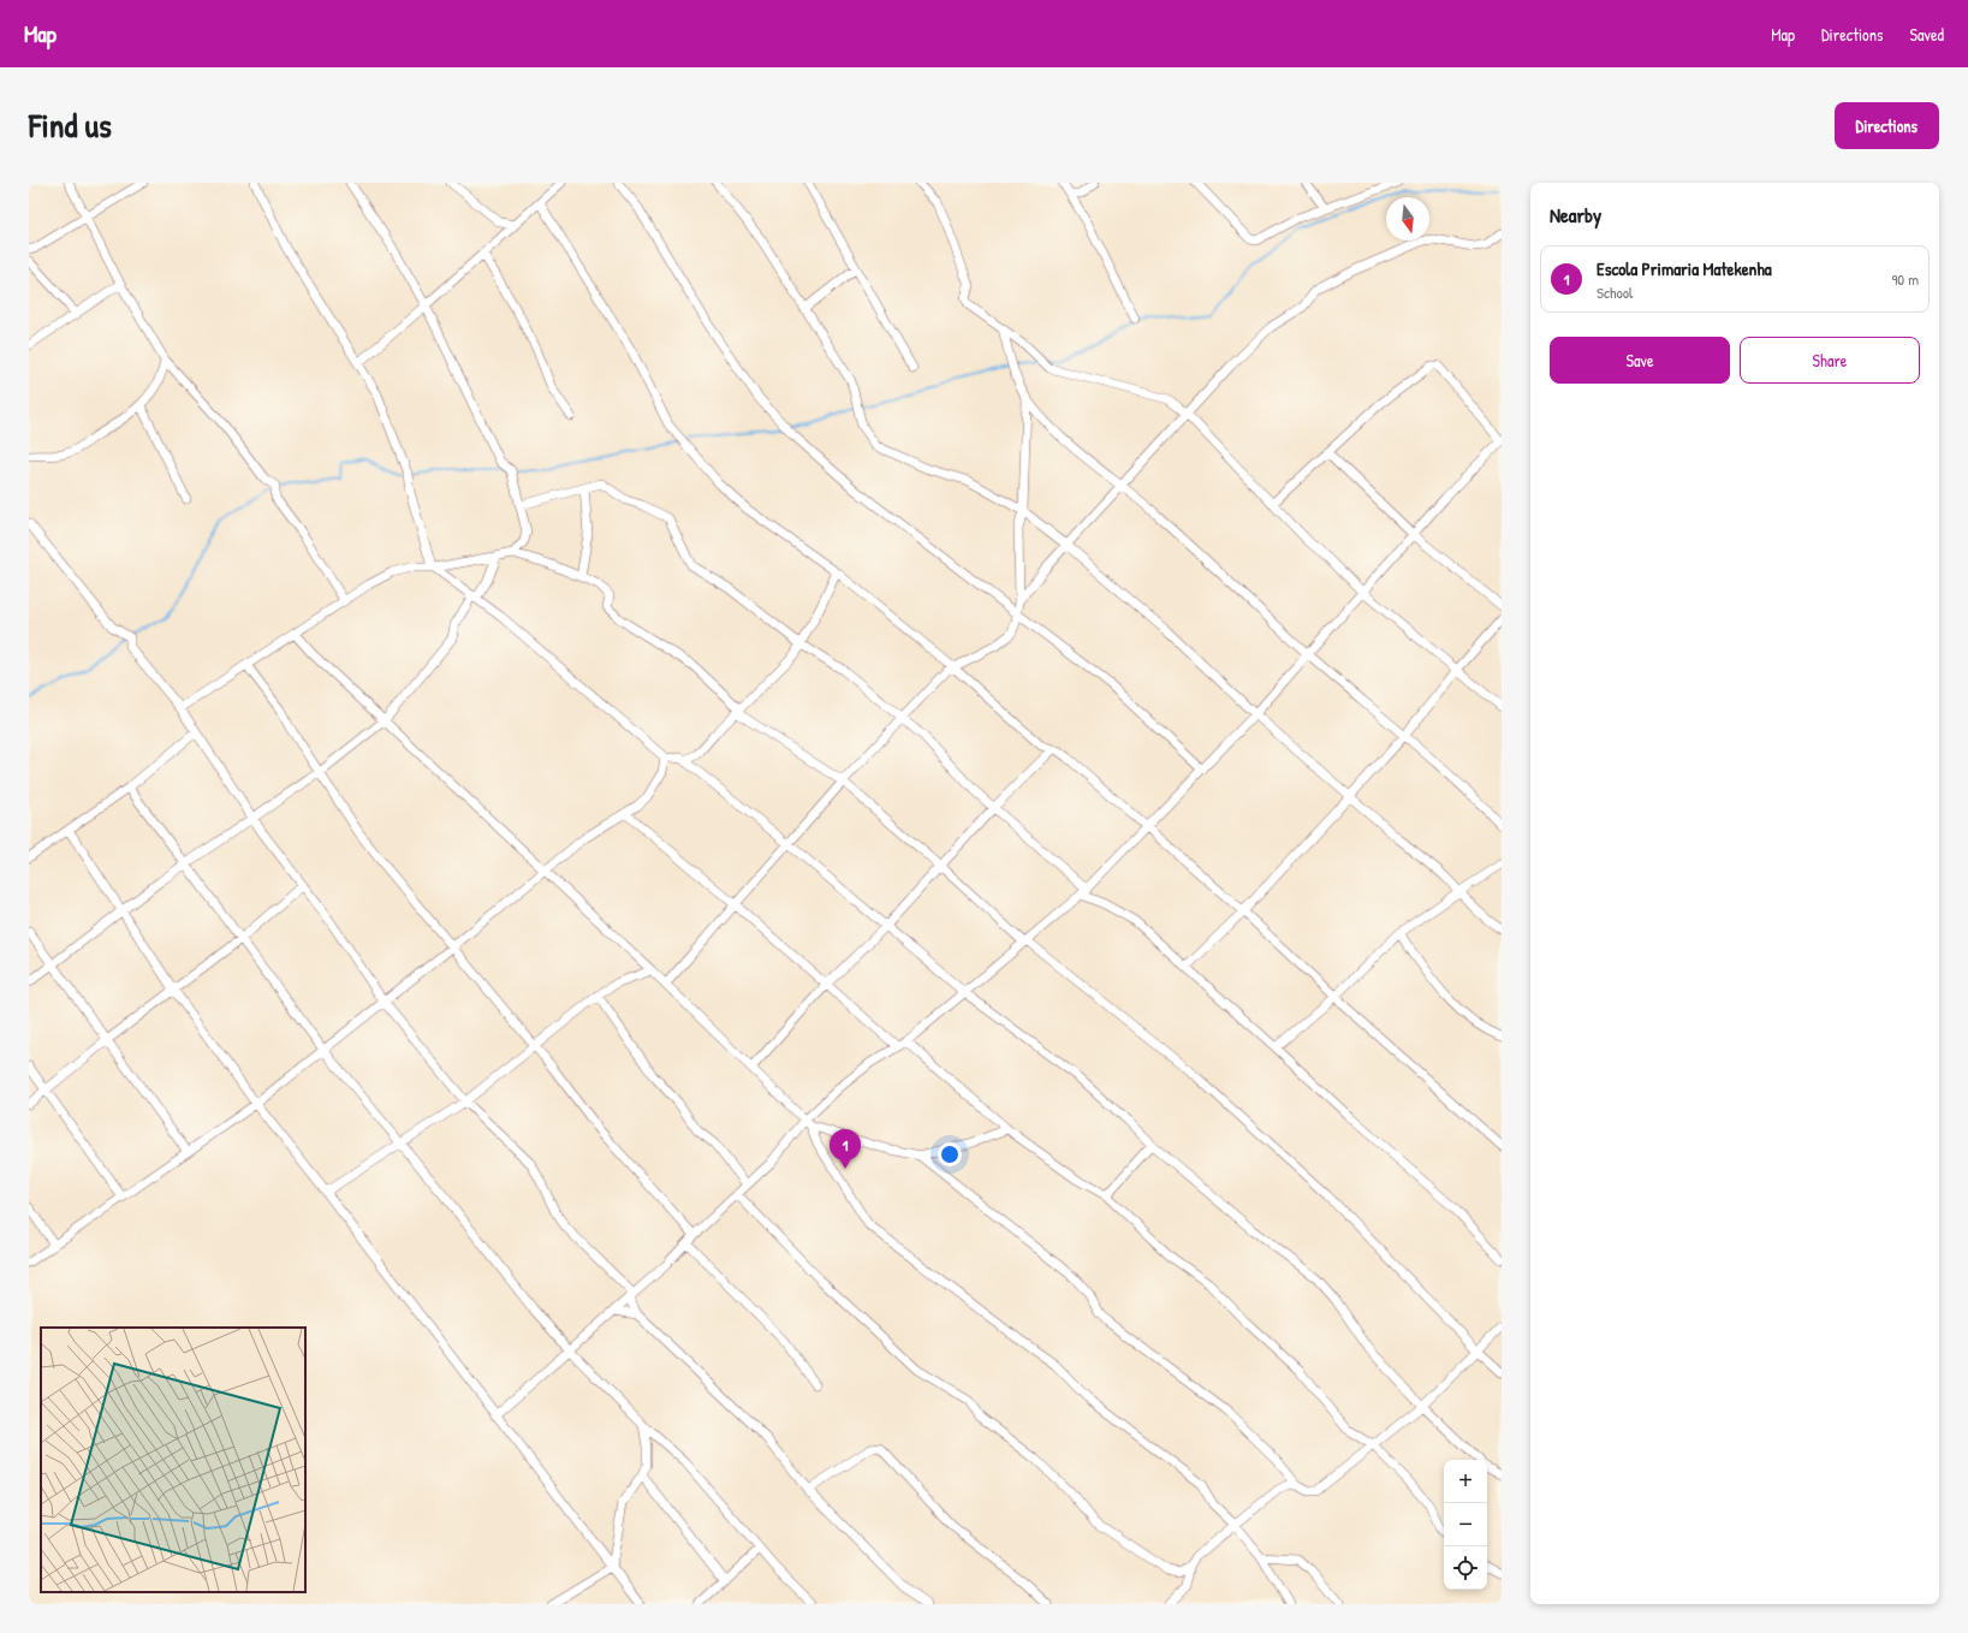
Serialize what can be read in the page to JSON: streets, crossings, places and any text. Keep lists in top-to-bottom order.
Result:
{
  "north": "bottom",
  "page": {
    "header": "Map",
    "nav": ["Map", "Directions", "Saved"],
    "title": "Find us",
    "buttons": [
      "Directions",
      ["Save", "Share"]
    ],
    "heading": "Nearby",
    "list": [
      {
        "mark": "1",
        "name": "Escola Primaria Matekenha",
        "note": "School",
        "value": "90 m"
      }
    ],
    "pins": "1",
    "map_buttons": ["+", "−"]
  }
}
